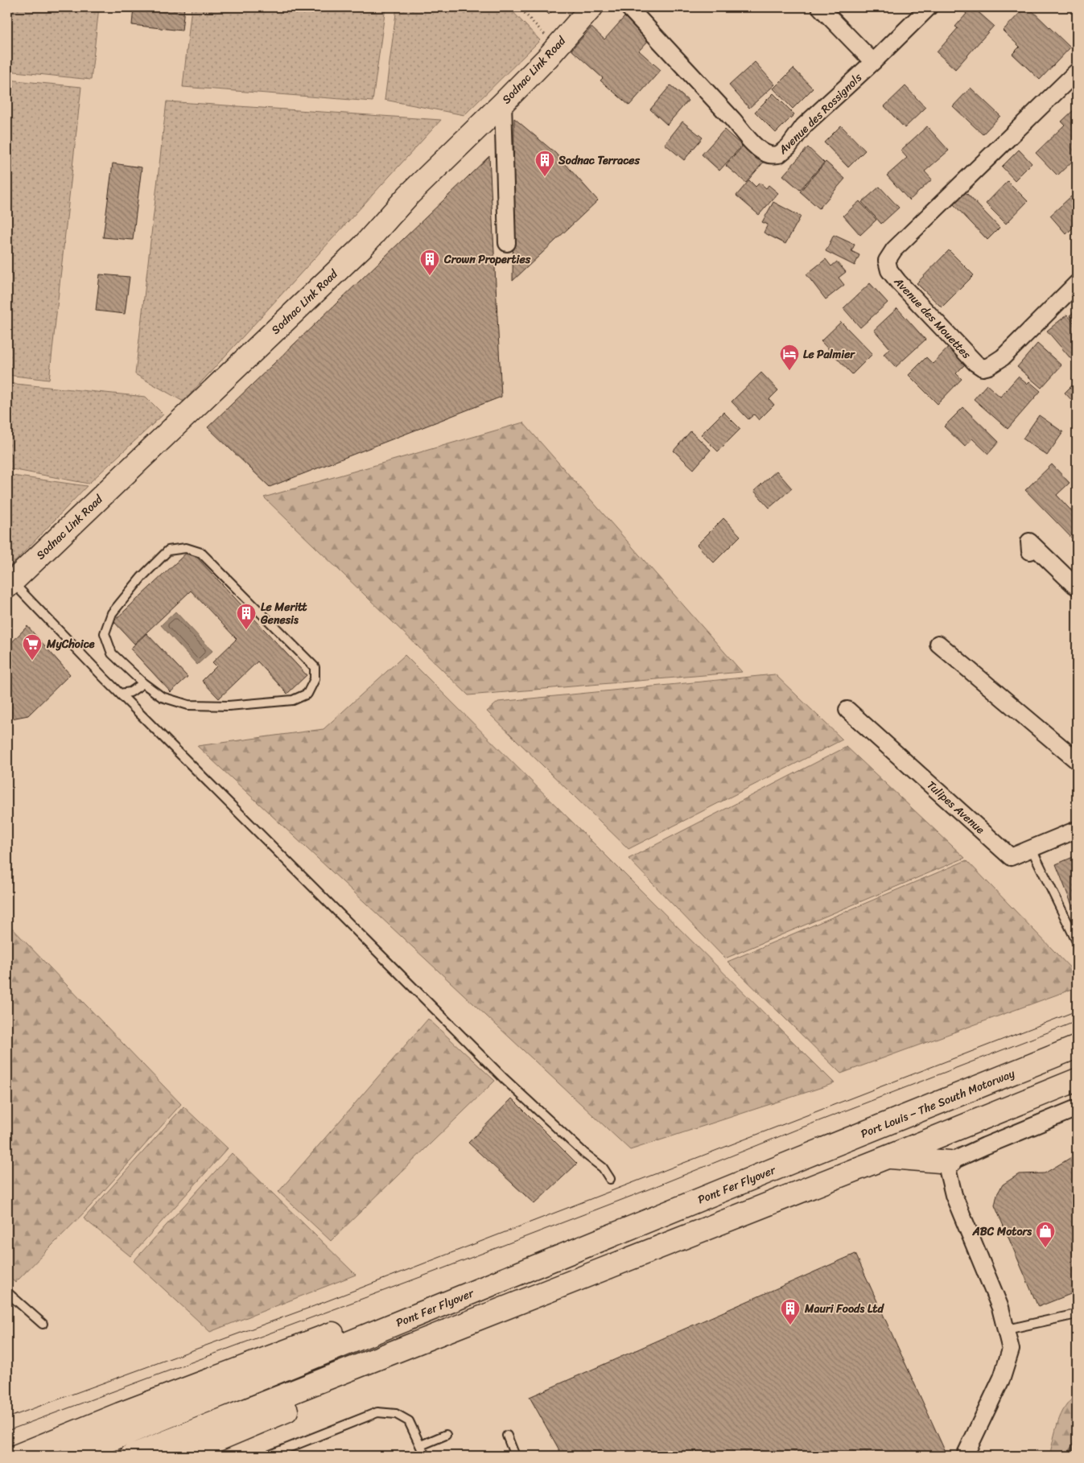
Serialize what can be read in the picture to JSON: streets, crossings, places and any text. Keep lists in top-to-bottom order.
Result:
{
  "streets": {
    "main road": ["Sodnac Link Road", "Port Louis – The South Motorway", "Pont Fer Flyover"],
    "street": ["Avenue des Rossignols", "Avenue des Mouettes", "Tulipes Avenue"]
  },
  "crossings": [
    ["Port Louis – The South Motorway", "Pont Fer Flyover"]
  ],
  "places": {
    "building": [
      "Sodnac Terraces",
      "Crown Properties",
      "Le Meritt Genesis",
      "Mauri Foods Ltd"
    ],
    "hotel": ["Le Palmier"],
    "supermarket": ["MyChoice"],
    "shop": ["ABC Motors"]
  }
}
